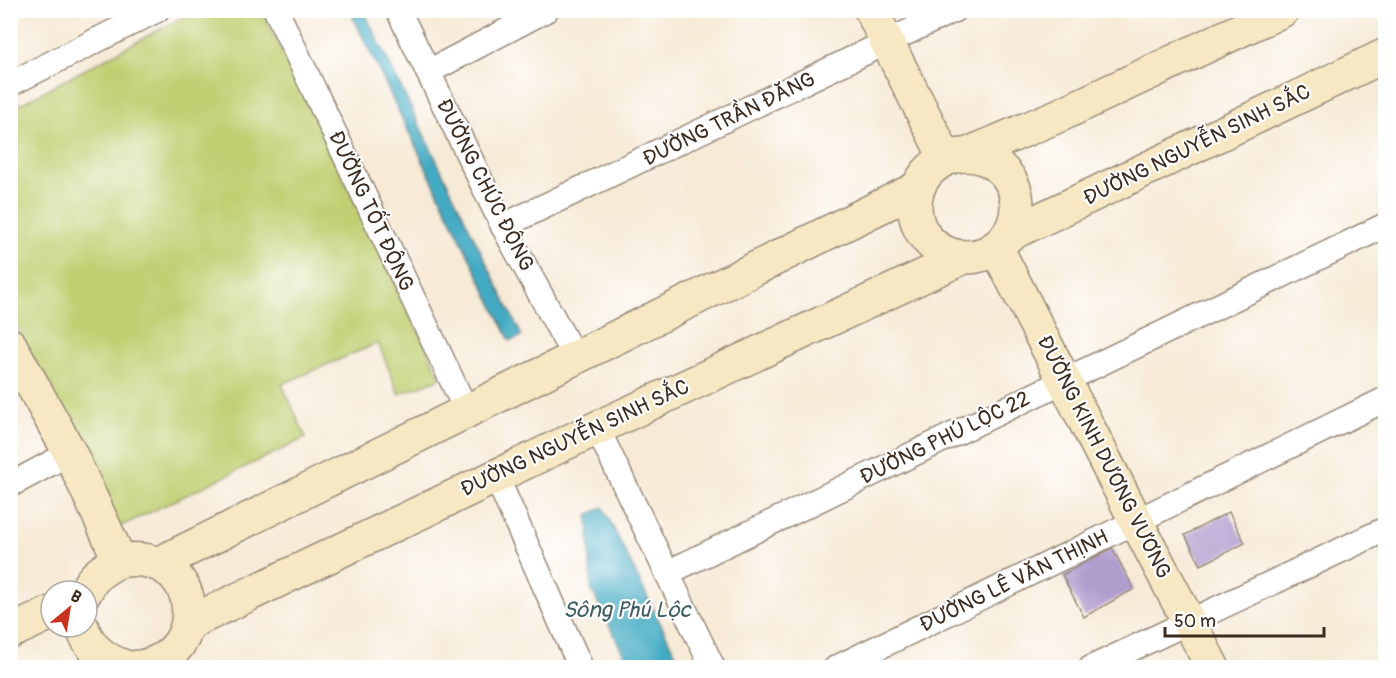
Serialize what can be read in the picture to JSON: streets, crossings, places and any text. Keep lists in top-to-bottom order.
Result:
{
  "streets": {
    "main road": ["ĐƯỜNG NGUYỄN SINH SẮC", "ĐƯỜNG KINH DƯƠNG VƯƠNG"],
    "street": [
      "ĐƯỜNG TRẦN ĐĂNG",
      "ĐƯỜNG CHÚC ĐỘNG",
      "ĐƯỜNG TỐT ĐỘNG",
      "ĐƯỜNG PHÚ LỘC 22",
      "ĐƯỜNG LÊ VĂN THỊNH"
    ]
  },
  "crossings": [
    ["ĐƯỜNG TRẦN ĐĂNG", "ĐƯỜNG CHÚC ĐỘNG"],
    ["ĐƯỜNG NGUYỄN SINH SẮC", "ĐƯỜNG KINH DƯƠNG VƯƠNG"],
    ["ĐƯỜNG PHÚ LỘC 22", "ĐƯỜNG KINH DƯƠNG VƯƠNG"],
    ["ĐƯỜNG KINH DƯƠNG VƯƠNG", "ĐƯỜNG LÊ VĂN THỊNH"]
  ],
  "water": ["Sông Phú Lộc"],
  "scale_bar": "50 m",
  "north": "top right"
}
